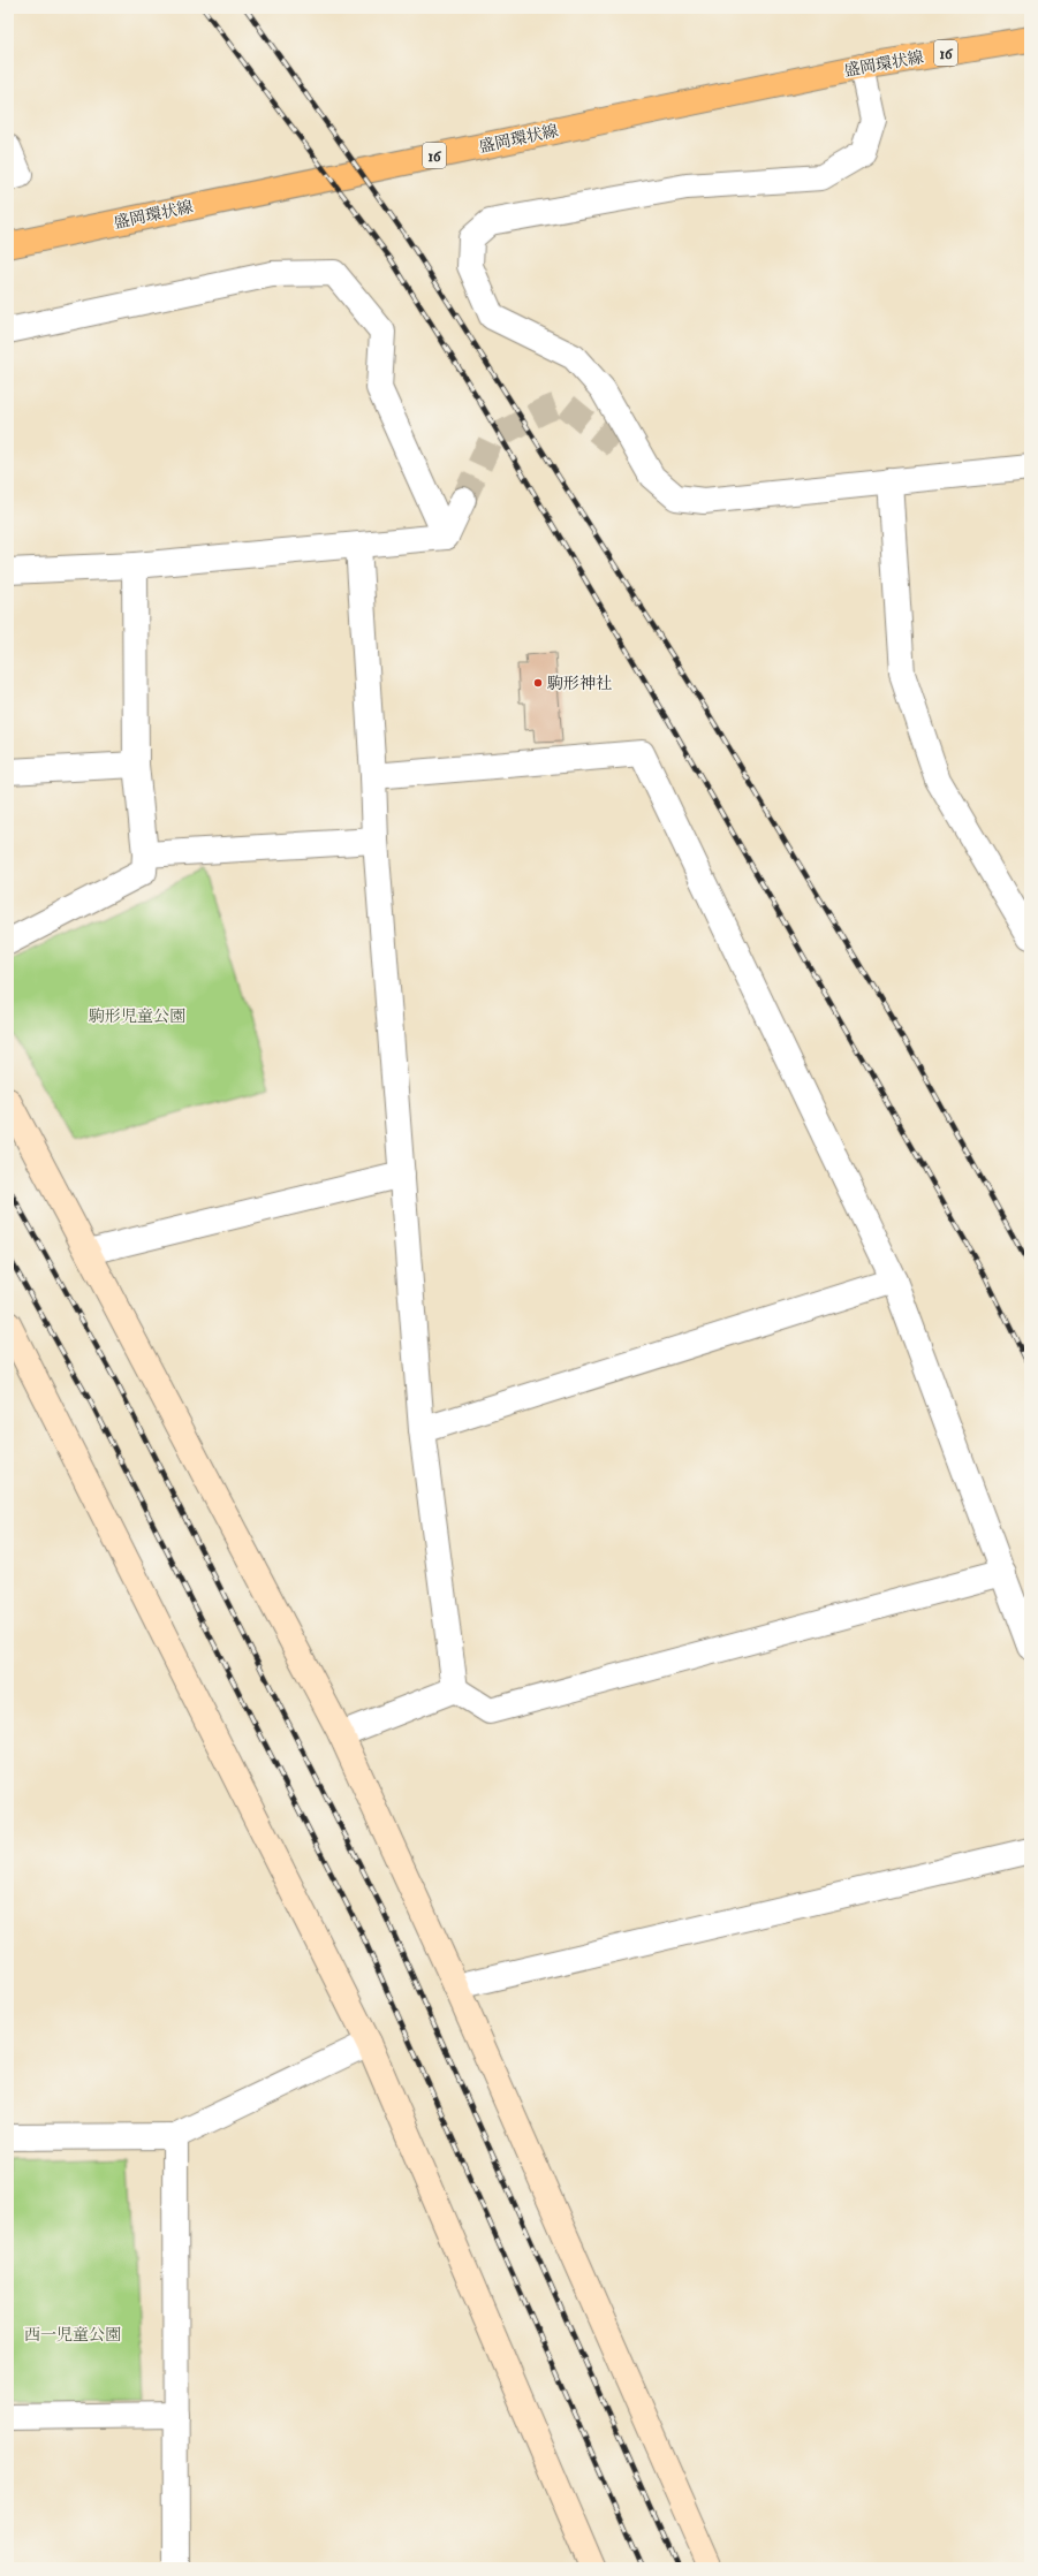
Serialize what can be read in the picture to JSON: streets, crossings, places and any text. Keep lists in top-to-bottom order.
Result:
{
  "streets": {
    "main road": ["16", "盛岡環状線"]
  },
  "parks": ["駒形児童公園", "西一児童公園"],
  "places": ["駒形神社"]
}
